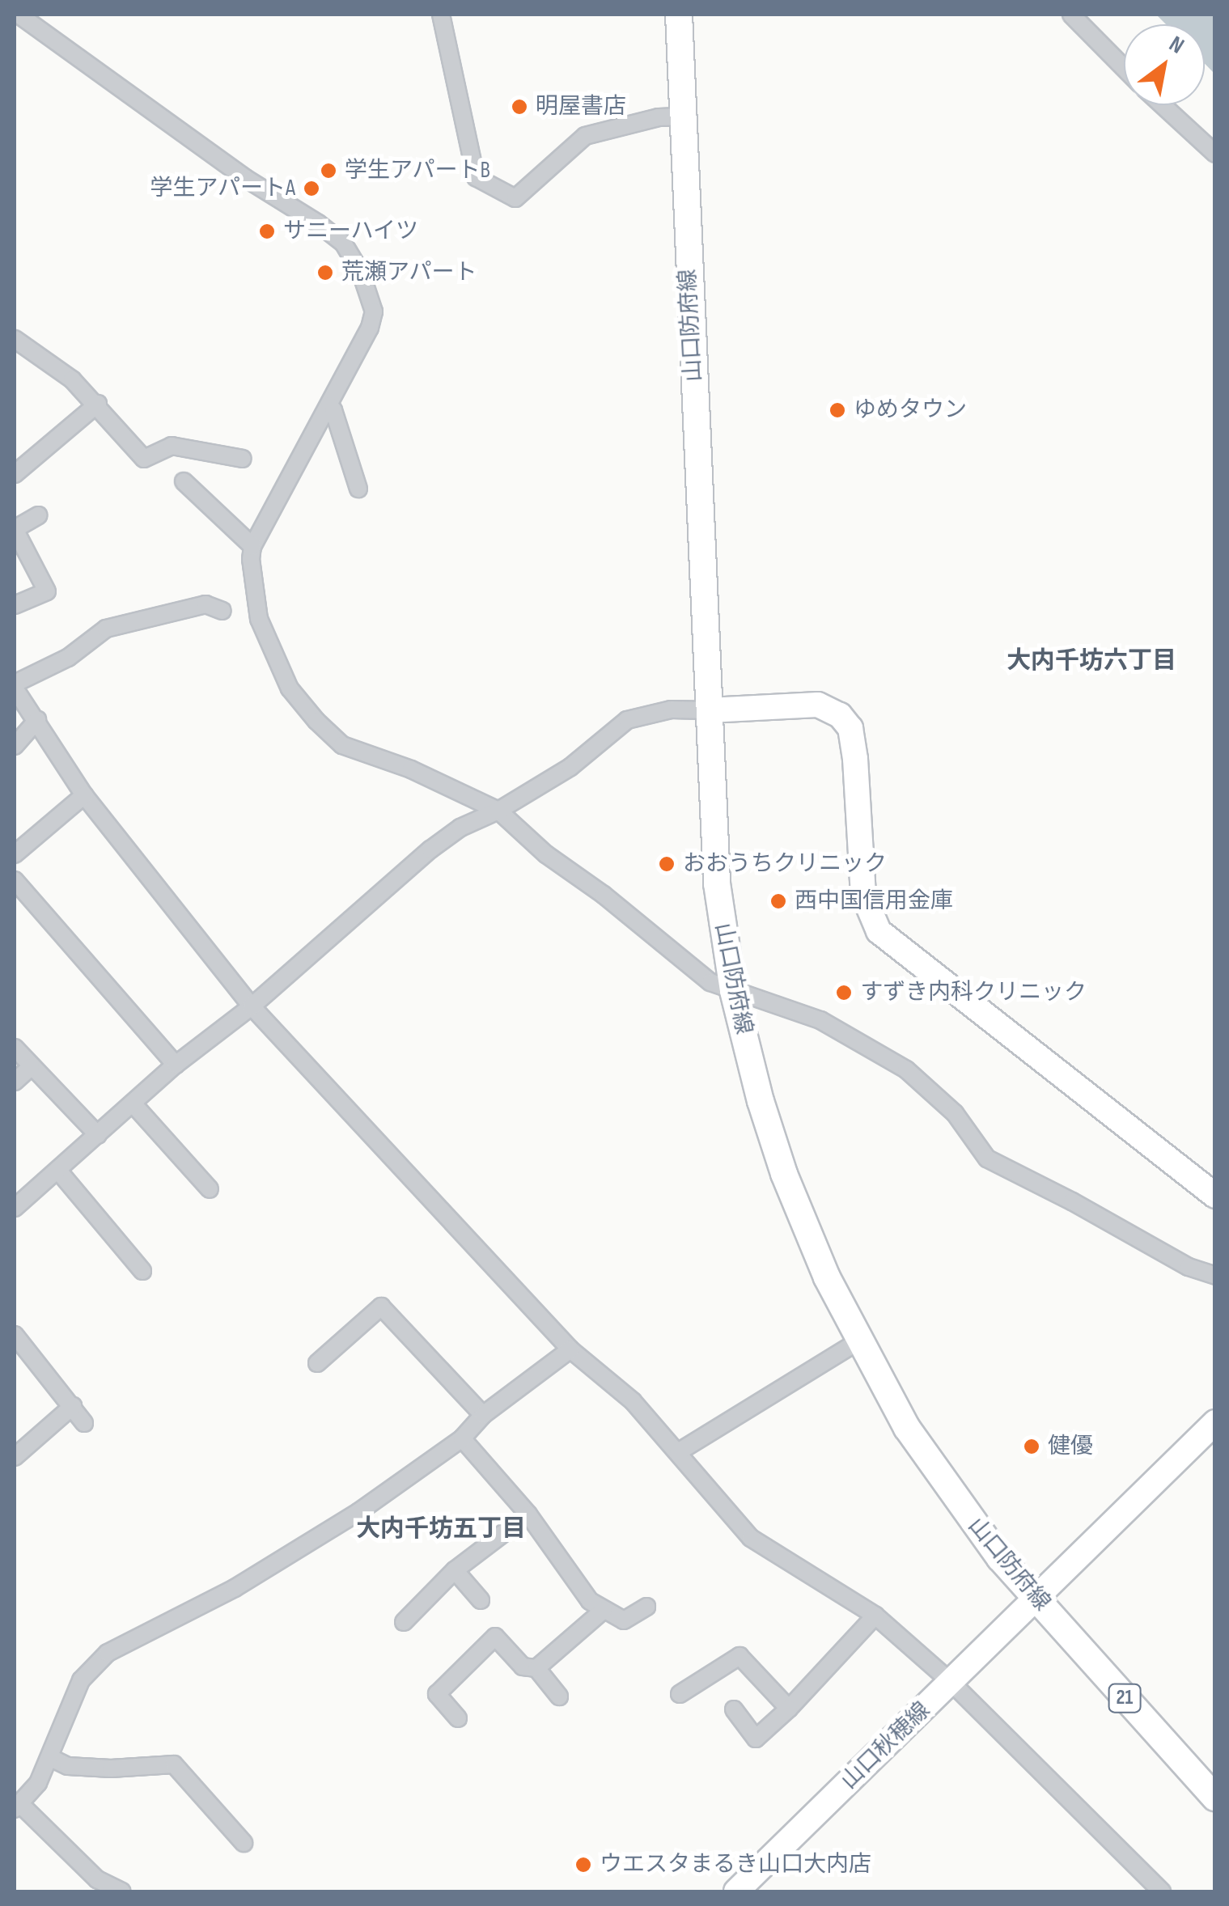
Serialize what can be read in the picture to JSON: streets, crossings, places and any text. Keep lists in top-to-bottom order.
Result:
{
  "streets": {
    "main road": ["山口防府線", "21"],
    "street": ["山口秋穂線"]
  },
  "crossings": [
    ["山口防府線", "山口秋穂線"]
  ],
  "districts": ["大内千坊六丁目", "大内千坊五丁目"],
  "places": [
    "明屋書店",
    "学生アパートB",
    "学生アパートA",
    "サニーハイツ",
    "荒瀬アパート",
    "ゆめタウン",
    "おおうちクリニック",
    "西中国信用金庫",
    "すずき内科クリニック",
    "健優",
    "ウエスタまるき山口大内店"
  ],
  "north": "top right"
}
